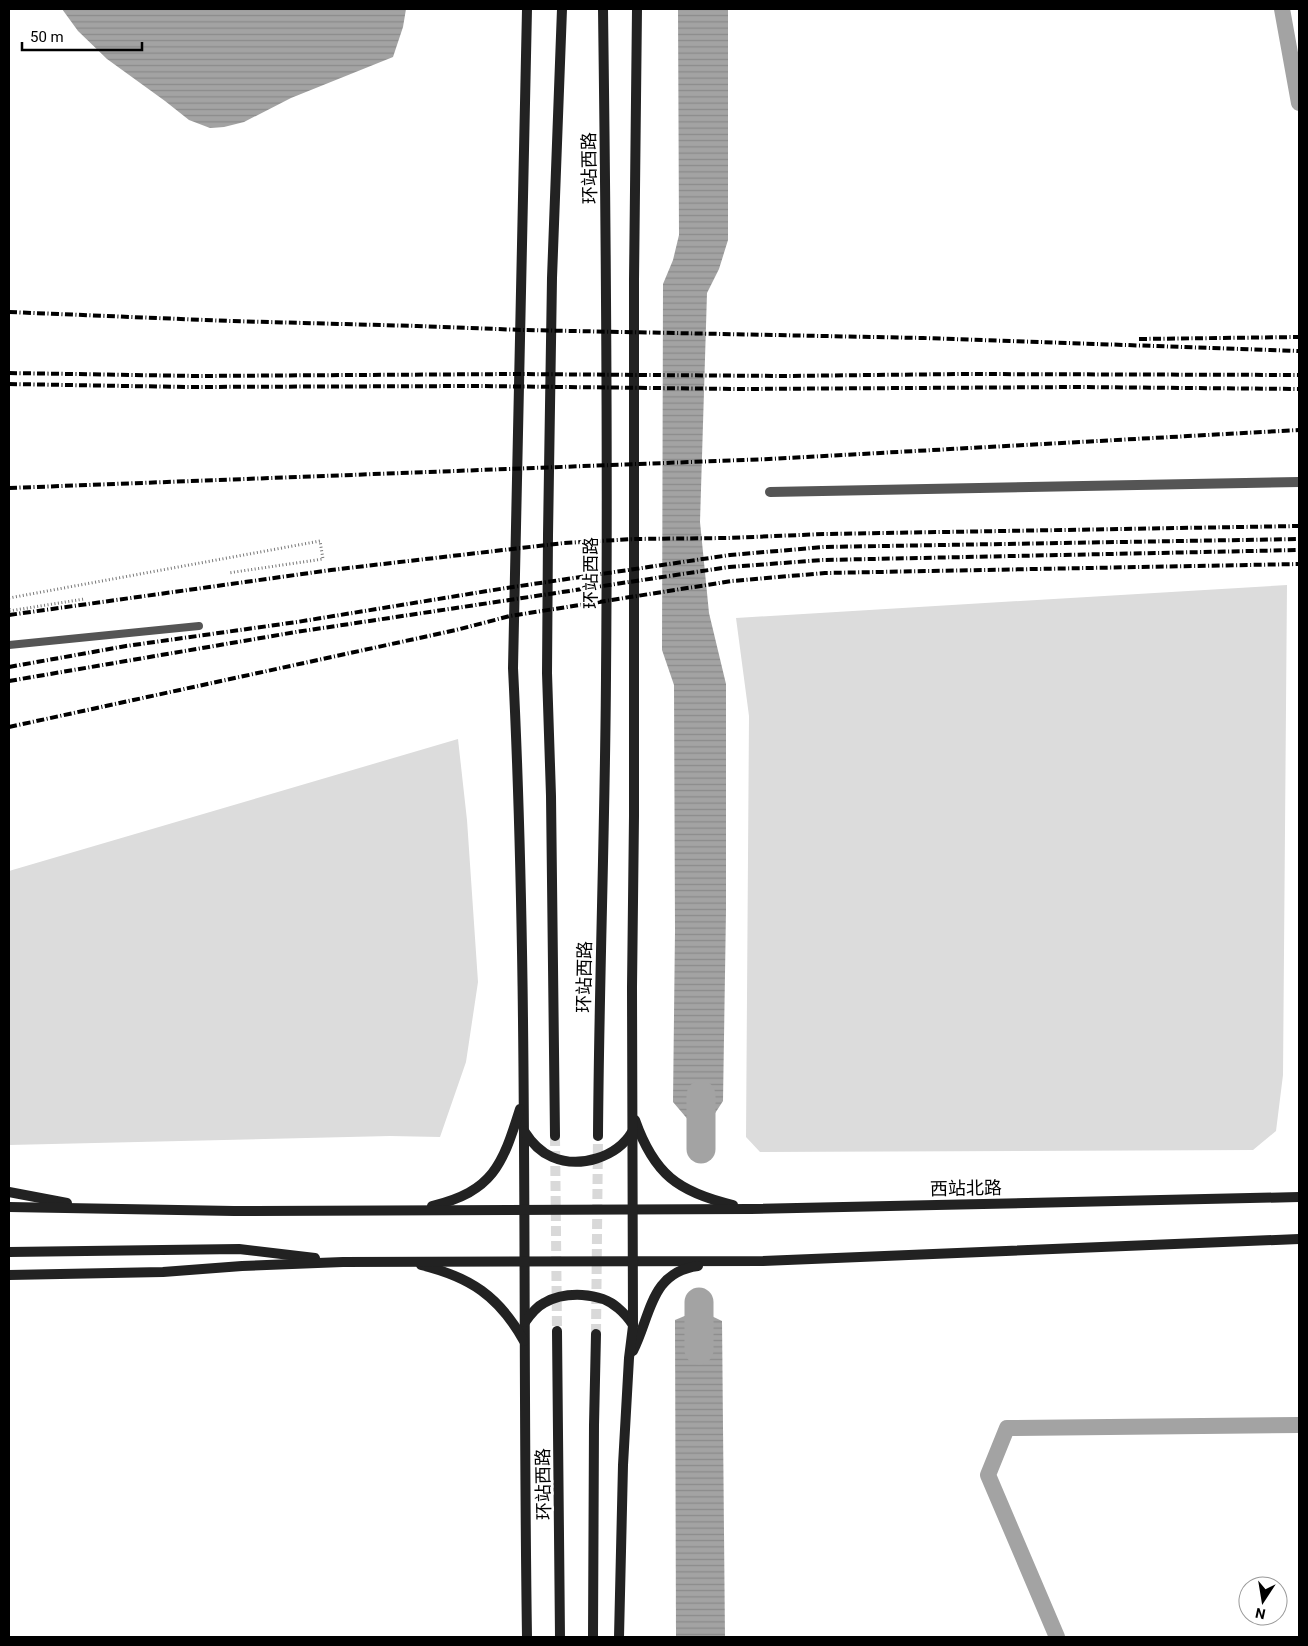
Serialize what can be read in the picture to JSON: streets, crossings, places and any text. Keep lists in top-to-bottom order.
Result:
{
  "streets": {
    "main road": ["环站西路", "西站北路"]
  },
  "scale_bar": "50 m",
  "north": "bottom"
}
